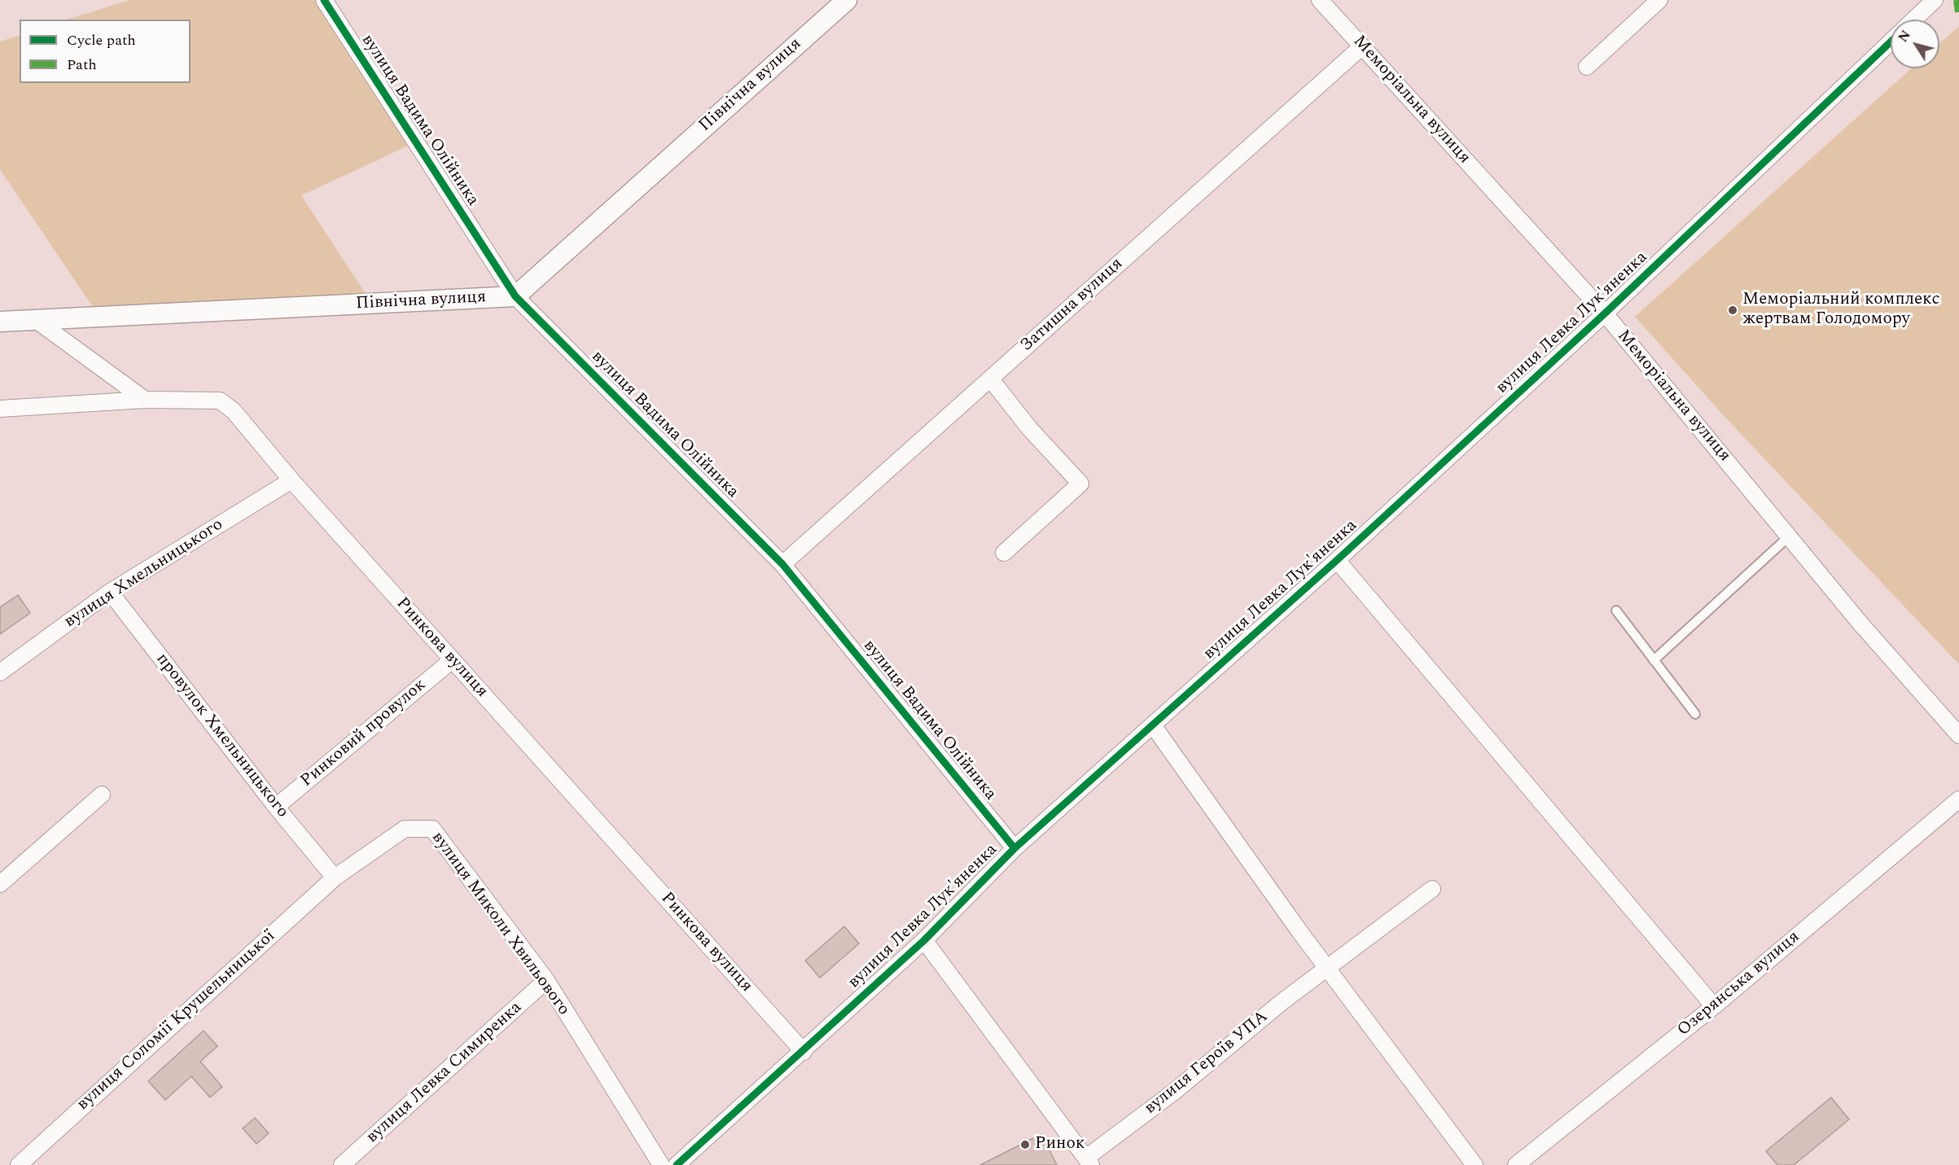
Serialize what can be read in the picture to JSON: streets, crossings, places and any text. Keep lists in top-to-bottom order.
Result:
{
  "streets": {
    "street": [
      "Північна вулиця",
      "Меморіальна вулиця",
      "вулиця Вадима Олійника",
      "Затишна вулиця",
      "вулиця Левка Лук'яненка",
      "вулиця Хмельницького",
      "Ринкова вулиця",
      "Ринковий провулок",
      "провулок Хмельницького",
      "вулиця Миколи Хвильового",
      "Озерянська вулиця",
      "вулиця Соломії Крушельницької",
      "вулиця Героїв УПА",
      "вулиця Левка Симиренка"
    ]
  },
  "crossings": [
    ["Північна вулиця", "вулиця Вадима Олійника"],
    ["Меморіальна вулиця", "Затишна вулиця"],
    ["Меморіальна вулиця", "вулиця Левка Лук'яненка"],
    ["вулиця Вадима Олійника", "Затишна вулиця"],
    ["вулиця Вадима Олійника", "вулиця Левка Лук'яненка"],
    ["вулиця Левка Лук'яненка", "Ринкова вулиця"],
    ["вулиця Хмельницького", "Ринкова вулиця"],
    ["вулиця Хмельницького", "провулок Хмельницького"],
    ["Ринкова вулиця", "Ринковий провулок"],
    ["Ринковий провулок", "провулок Хмельницького"],
    ["провулок Хмельницького", "вулиця Соломії Крушельницької"],
    ["вулиця Миколи Хвильового", "вулиця Соломії Крушельницької"],
    ["вулиця Миколи Хвильового", "вулиця Левка Симиренка"]
  ],
  "places": ["Меморіальний комплекс жертвам Голодомору", "Ринок"],
  "legend": ["Cycle path", "Path"],
  "north": "top left"
}
